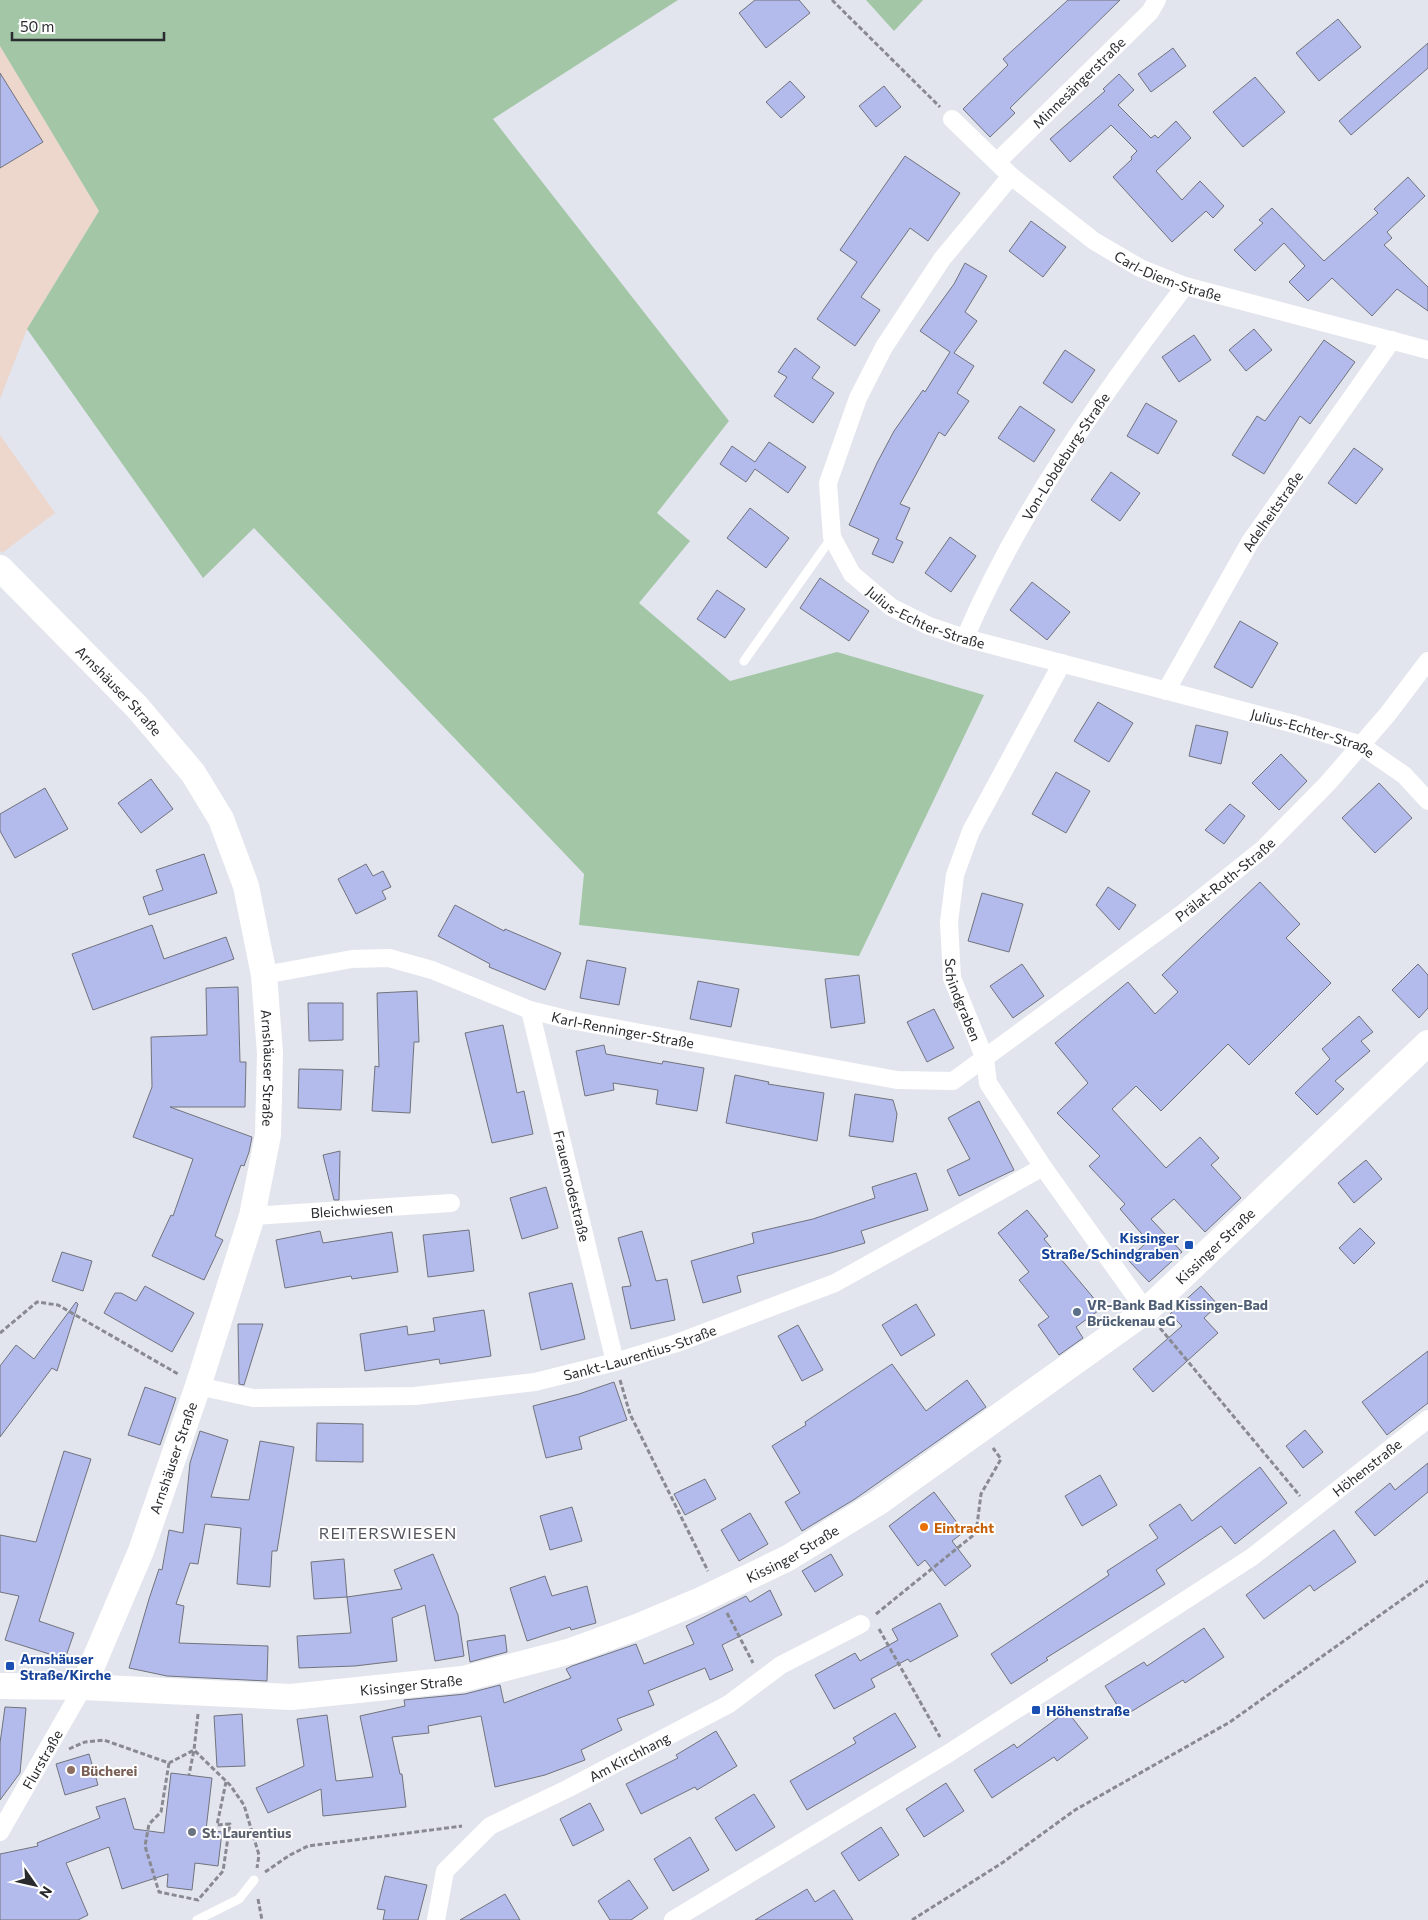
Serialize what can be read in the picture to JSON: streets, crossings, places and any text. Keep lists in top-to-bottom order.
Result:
{
  "streets": {
    "street": [
      "Minnesängerstraße",
      "Carl-Diem-Straße",
      "Von-Lobdeburg-Straße",
      "Adelheitstraße",
      "Julius-Echter-Straße",
      "Arnshäuser Straße",
      "Prälat-Roth-Straße",
      "Schindgraben",
      "Karl-Renninger-Straße",
      "Frauenrodestraße",
      "Bleichwiesen",
      "Kissinger Straße",
      "Sankt-Laurentius-Straße",
      "Höhenstraße",
      "Am Kirchhang",
      "Flurstraße"
    ]
  },
  "crossings": [
    ["Minnesängerstraße", "Carl-Diem-Straße"],
    ["Carl-Diem-Straße", "Von-Lobdeburg-Straße"],
    ["Carl-Diem-Straße", "Adelheitstraße"],
    ["Carl-Diem-Straße", "Julius-Echter-Straße"],
    ["Von-Lobdeburg-Straße", "Julius-Echter-Straße"],
    ["Adelheitstraße", "Julius-Echter-Straße"],
    ["Julius-Echter-Straße", "Prälat-Roth-Straße"],
    ["Julius-Echter-Straße", "Schindgraben"],
    ["Arnshäuser Straße", "Karl-Renninger-Straße"],
    ["Arnshäuser Straße", "Bleichwiesen"],
    ["Arnshäuser Straße", "Kissinger Straße"],
    ["Arnshäuser Straße", "Sankt-Laurentius-Straße"],
    ["Arnshäuser Straße", "Flurstraße"],
    ["Prälat-Roth-Straße", "Schindgraben"],
    ["Prälat-Roth-Straße", "Karl-Renninger-Straße"],
    ["Schindgraben", "Karl-Renninger-Straße"],
    ["Schindgraben", "Kissinger Straße"],
    ["Schindgraben", "Sankt-Laurentius-Straße"],
    ["Karl-Renninger-Straße", "Frauenrodestraße"],
    ["Frauenrodestraße", "Sankt-Laurentius-Straße"],
    ["Kissinger Straße", "Flurstraße"]
  ],
  "districts": ["REITERSWIESEN"],
  "places": {
    "transit": ["Kissinger Straße/Schindgraben", "Arnshäuser Straße/Kirche", "Höhenstraße"],
    "other": [
      "VR-Bank Bad Kissingen-Bad Brückenau eG",
      "Eintracht",
      "Bücherei",
      "St. Laurentius"
    ]
  },
  "scale_bar": "50 m",
  "north": "bottom right"
}
